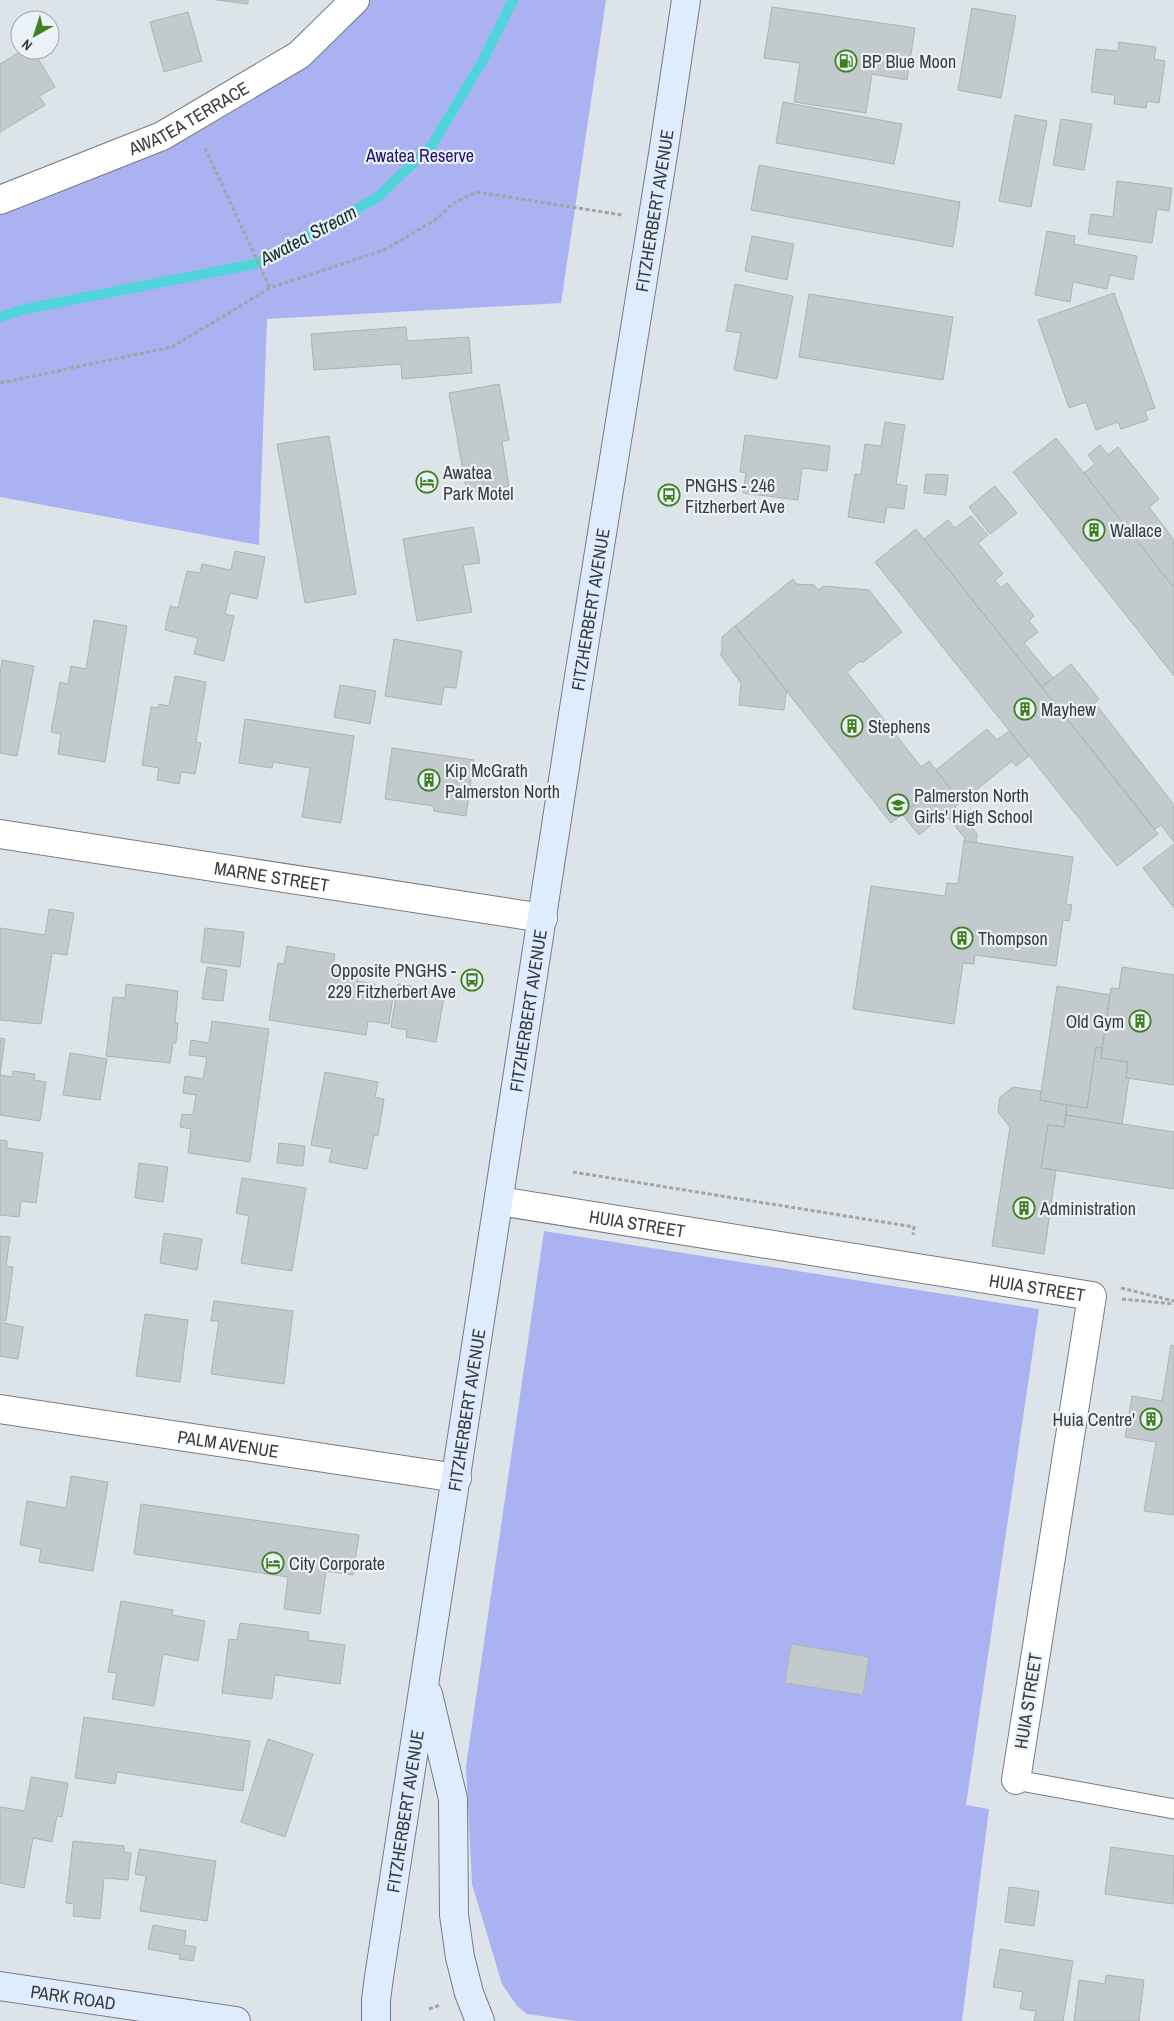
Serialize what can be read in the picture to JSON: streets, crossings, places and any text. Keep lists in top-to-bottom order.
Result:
{
  "streets": {
    "main road": ["FITZHERBERT AVENUE", "PARK ROAD"],
    "street": [
      "AWATEA TERRACE",
      "MARNE STREET",
      "HUIA STREET",
      "PALM AVENUE"
    ]
  },
  "crossings": [
    ["FITZHERBERT AVENUE", "MARNE STREET"],
    ["FITZHERBERT AVENUE", "HUIA STREET"],
    ["FITZHERBERT AVENUE", "PALM AVENUE"]
  ],
  "water": ["Awatea Stream"],
  "parks": ["Awatea Reserve"],
  "places": {
    "fuel station": ["BP Blue Moon"],
    "hotel": ["Awatea Park Motel", "City Corporate"],
    "bus stop": ["PNGHS - 246 Fitzherbert Ave", "Opposite PNGHS - 229 Fitzherbert Ave"],
    "building": [
      "Wallace",
      "Mayhew",
      "Stephens",
      "Kip McGrath Palmerston North",
      "Thompson",
      "Old Gym",
      "Administration",
      "Huia Centre'"
    ],
    "school or university": ["Palmerston North Girls' High School"]
  },
  "north": "bottom left"
}
